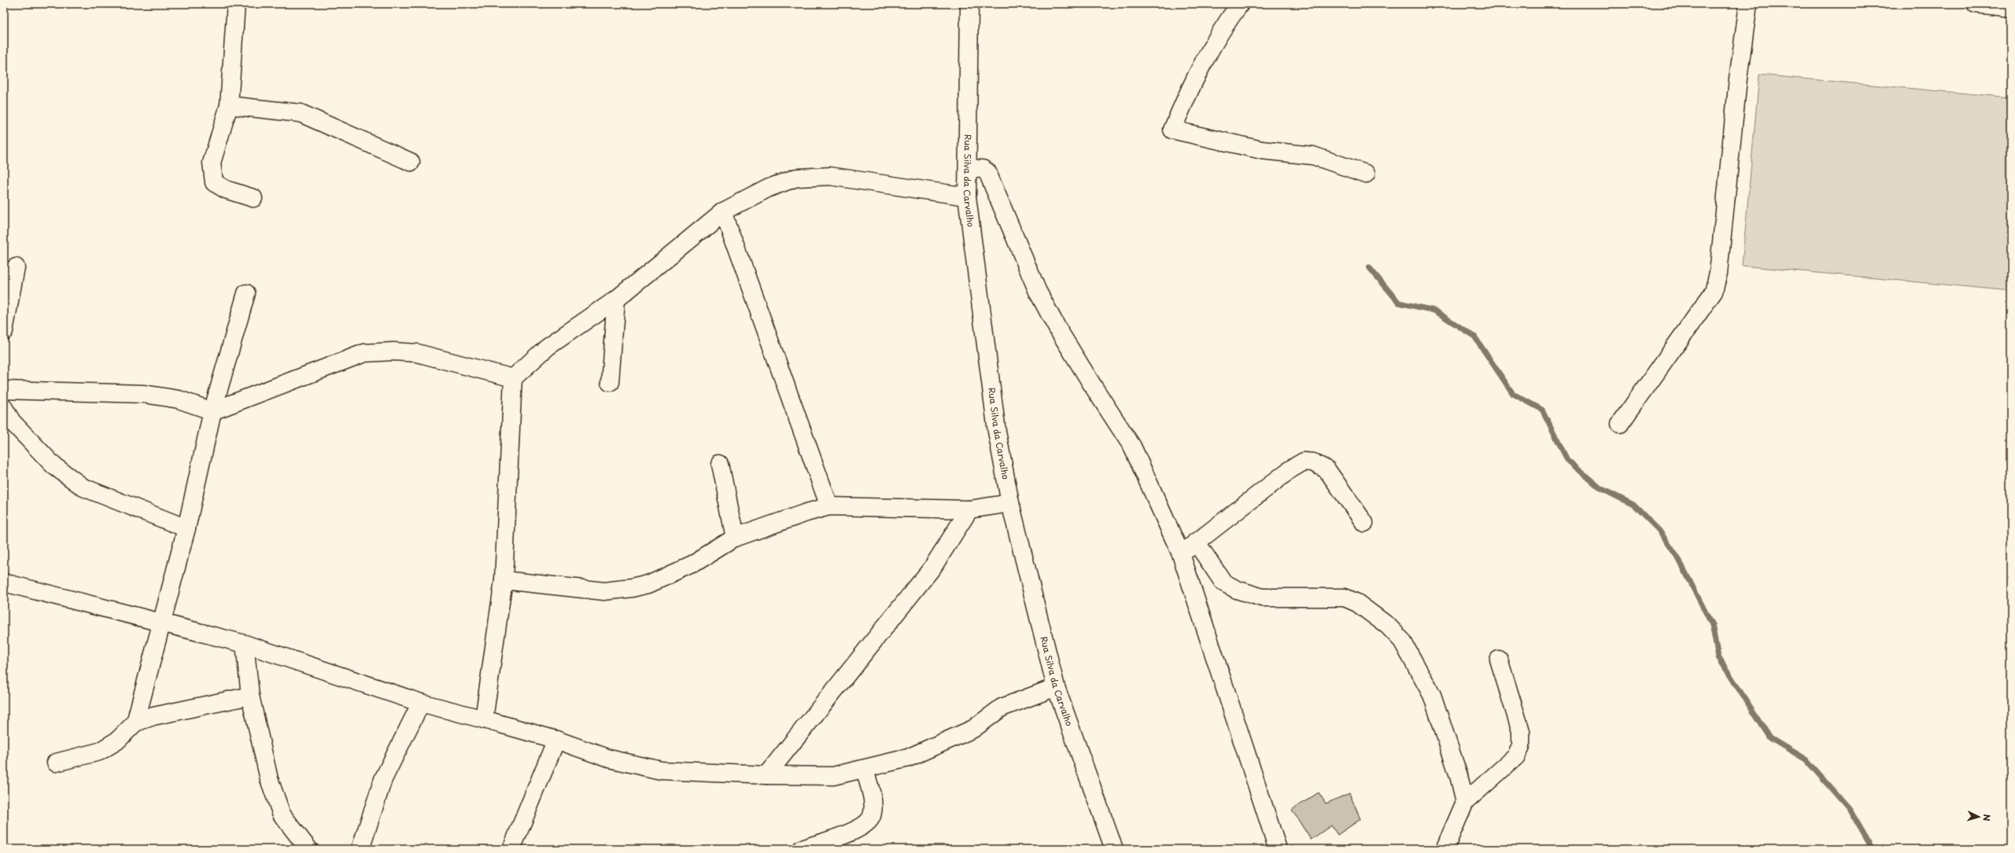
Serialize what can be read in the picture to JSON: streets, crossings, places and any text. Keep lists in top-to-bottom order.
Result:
{
  "streets": {
    "street": ["Rua Silva da Carvalho"]
  },
  "north": "right"
}
